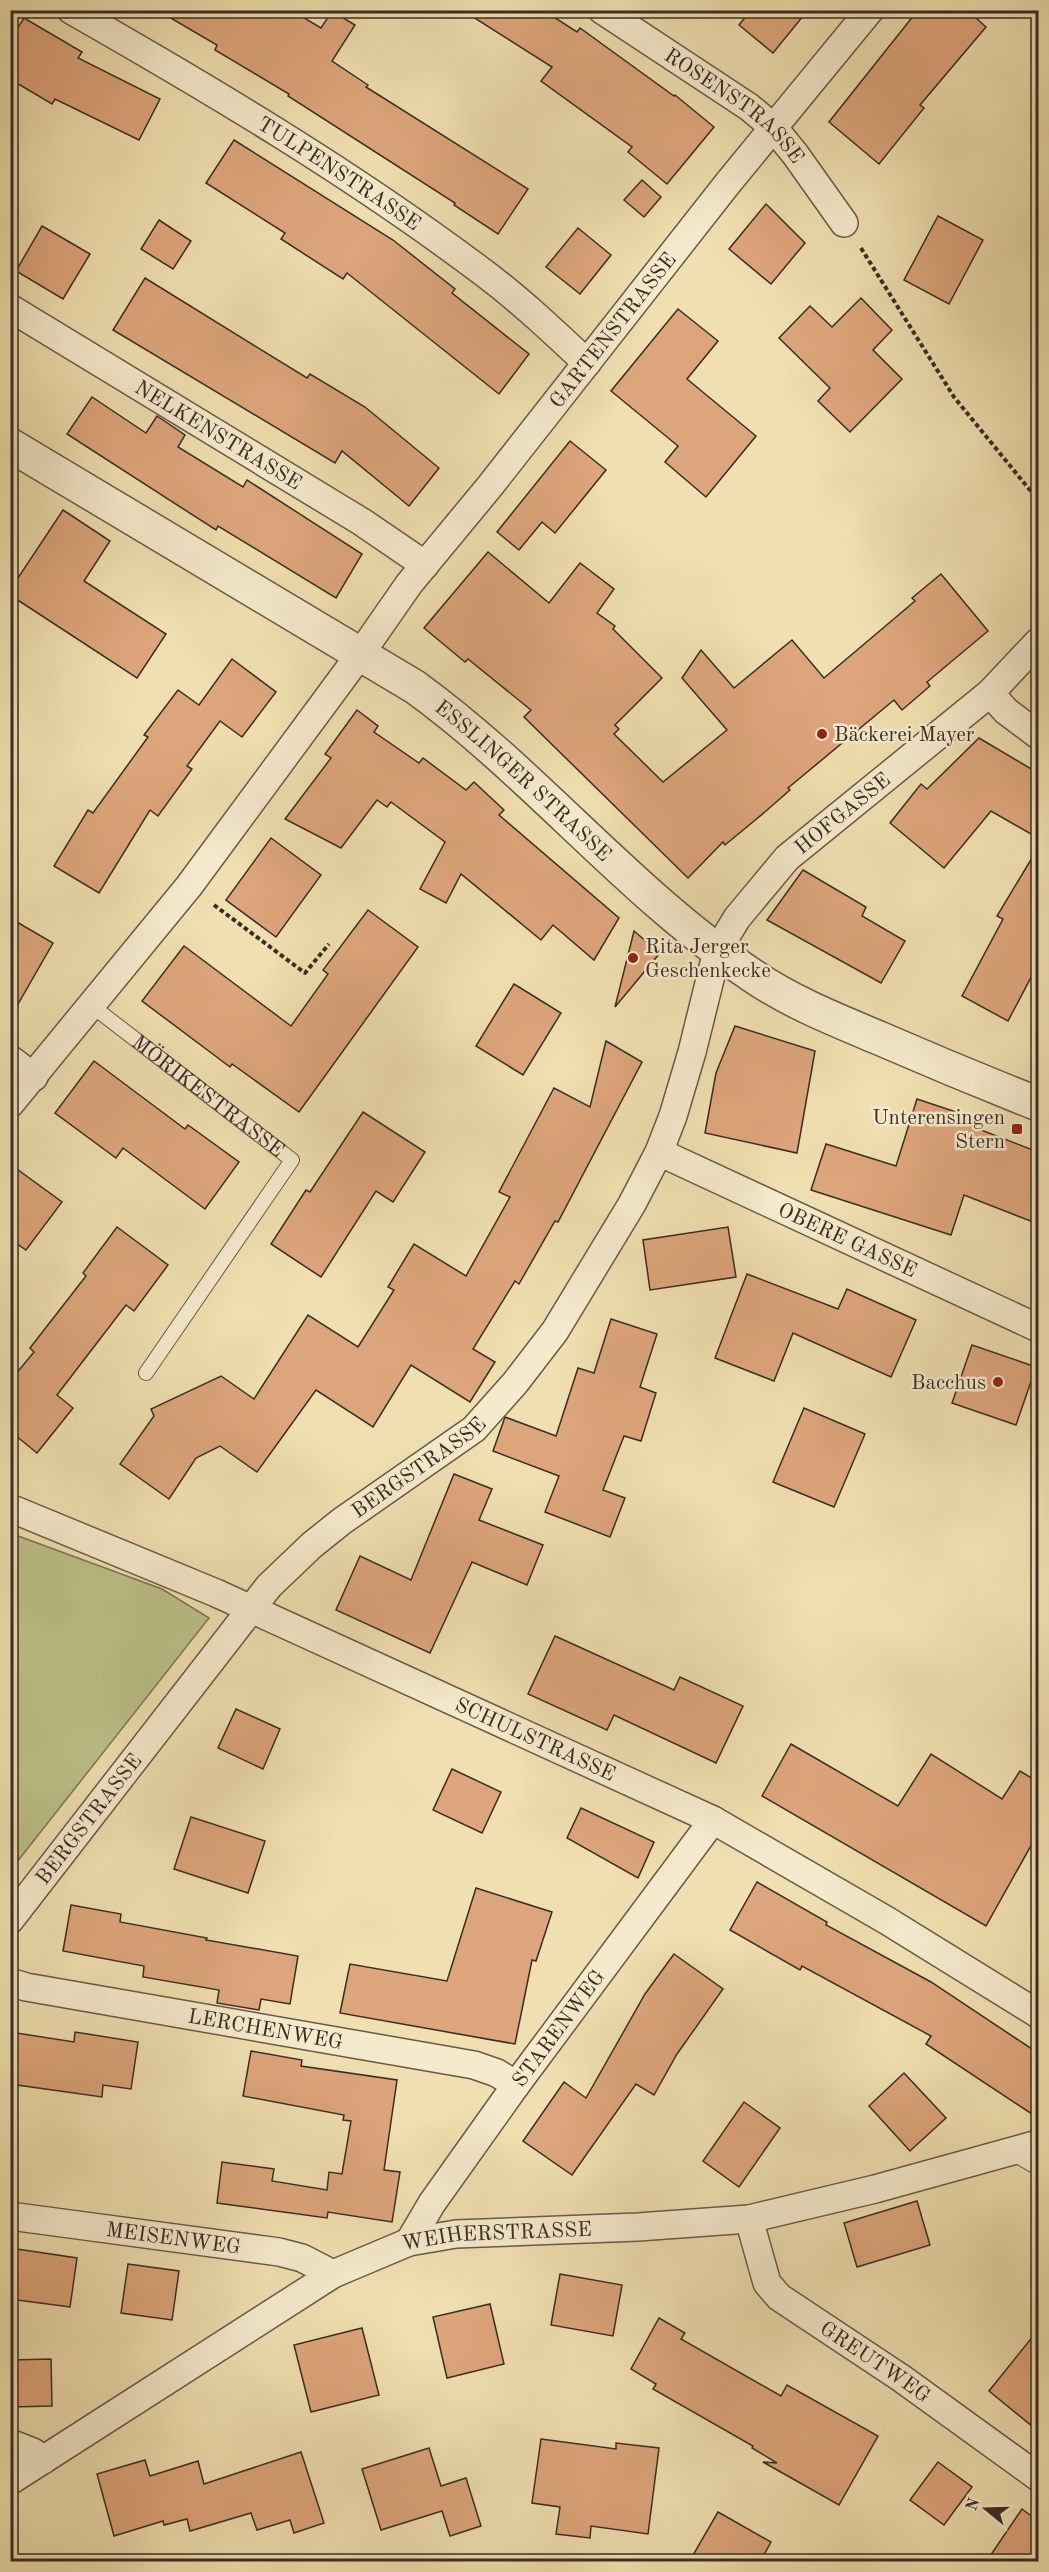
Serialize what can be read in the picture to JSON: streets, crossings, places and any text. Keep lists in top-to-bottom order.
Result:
{
  "streets": {
    "street": [
      "ROSENSTRASSE",
      "TULPENSTRASSE",
      "GARTENSTRASSE",
      "NELKENSTRASSE",
      "ESSLINGER STRASSE",
      "HOFGASSE",
      "OBERE GASSE",
      "BERGSTRASSE",
      "SCHULSTRASSE",
      "LERCHENWEG",
      "STARENWEG",
      "MEISENWEG",
      "WEIHERSTRASSE",
      "GREUTWEG"
    ],
    "lane": ["MÖRIKESTRASSE"]
  },
  "crossings": [
    ["ROSENSTRASSE", "GARTENSTRASSE"],
    ["TULPENSTRASSE", "GARTENSTRASSE"],
    ["GARTENSTRASSE", "NELKENSTRASSE"],
    ["GARTENSTRASSE", "ESSLINGER STRASSE"],
    ["ESSLINGER STRASSE", "HOFGASSE"],
    ["ESSLINGER STRASSE", "BERGSTRASSE"],
    ["HOFGASSE", "BERGSTRASSE"],
    ["OBERE GASSE", "BERGSTRASSE"],
    ["BERGSTRASSE", "SCHULSTRASSE"],
    ["SCHULSTRASSE", "STARENWEG"],
    ["LERCHENWEG", "STARENWEG"],
    ["STARENWEG", "WEIHERSTRASSE"],
    ["MEISENWEG", "WEIHERSTRASSE"],
    ["WEIHERSTRASSE", "GREUTWEG"]
  ],
  "places": {
    "other": ["Bäckerei Mayer", "Rita Jerger Geschenkecke", "Bacchus"],
    "transit": ["Unterensingen Stern"]
  },
  "north": "left"
}
